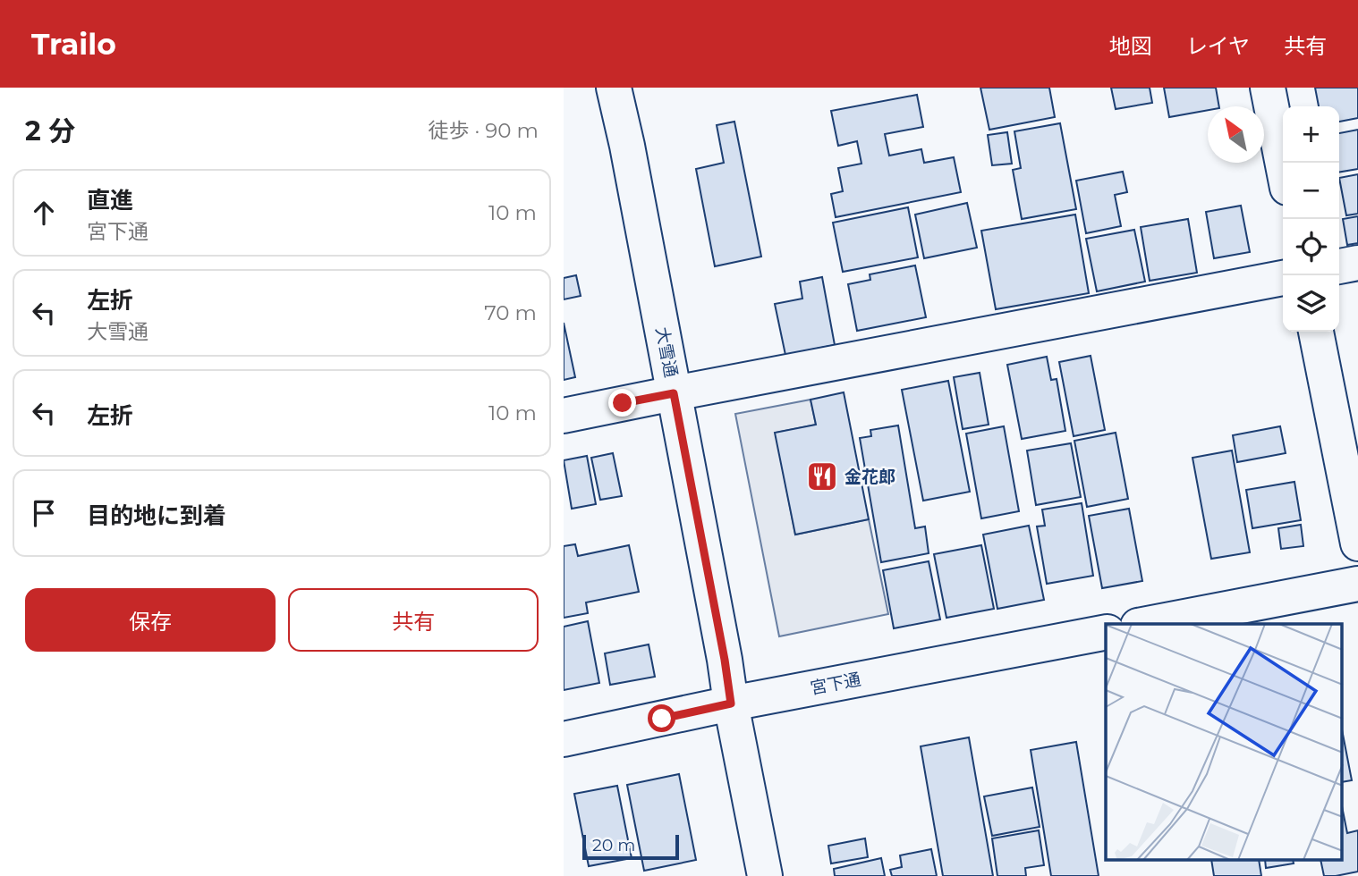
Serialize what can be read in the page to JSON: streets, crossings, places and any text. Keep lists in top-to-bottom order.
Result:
{
  "streets": {
    "street": ["大雪通", "宮下通"]
  },
  "crossings": [
    ["大雪通", "宮下通"]
  ],
  "places": {
    "restaurant": ["金花郎"]
  },
  "scale_bar": "20 m",
  "north": "top left",
  "page": {
    "header": "Trailo",
    "nav": ["地図", "レイヤ", "共有"],
    "heading": ["2 分", "徒歩 · 90 m"],
    "map_buttons": ["+", "−"],
    "list": [
      ["直進", "宮下通", "10 m"],
      ["左折", "大雪通", "70 m"],
      ["左折", "10 m"],
      "目的地に到着"
    ],
    "buttons": ["保存", "共有"],
    "scale": "20 m"
  }
}
